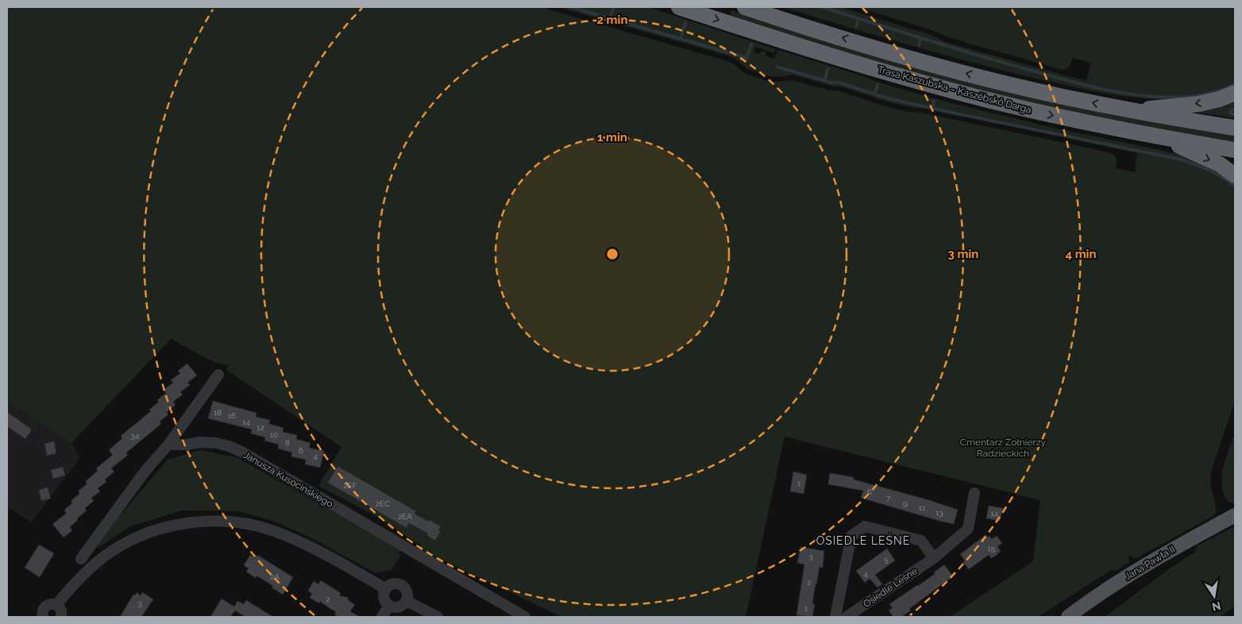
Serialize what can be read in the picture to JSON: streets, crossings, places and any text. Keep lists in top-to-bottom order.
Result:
{
  "streets": {
    "highway": ["Trasa Kaszubska – Kaszëbskô Darga"],
    "main road": ["Jana Pawła II"],
    "street": ["Janusza Kusocińskiego", "Osiedle Leśne"]
  },
  "districts": ["OSIEDLE LEŚNE"],
  "parks": ["Cmentarz Żołnierzy Radzieckich"],
  "house_numbers": [
    "18",
    "16",
    "14",
    "12",
    "10",
    "34",
    "8",
    "6",
    "4",
    "1",
    "2EF",
    "6",
    "7",
    "9",
    "2EC",
    "11",
    "13",
    "14",
    "2EA",
    "15",
    "3",
    "5",
    "4",
    "2A",
    "2",
    "2",
    "3",
    "1"
  ],
  "north": "bottom",
  "rings": [
    "2 min",
    "1 min",
    "3 min",
    "4 min"
  ]
}
